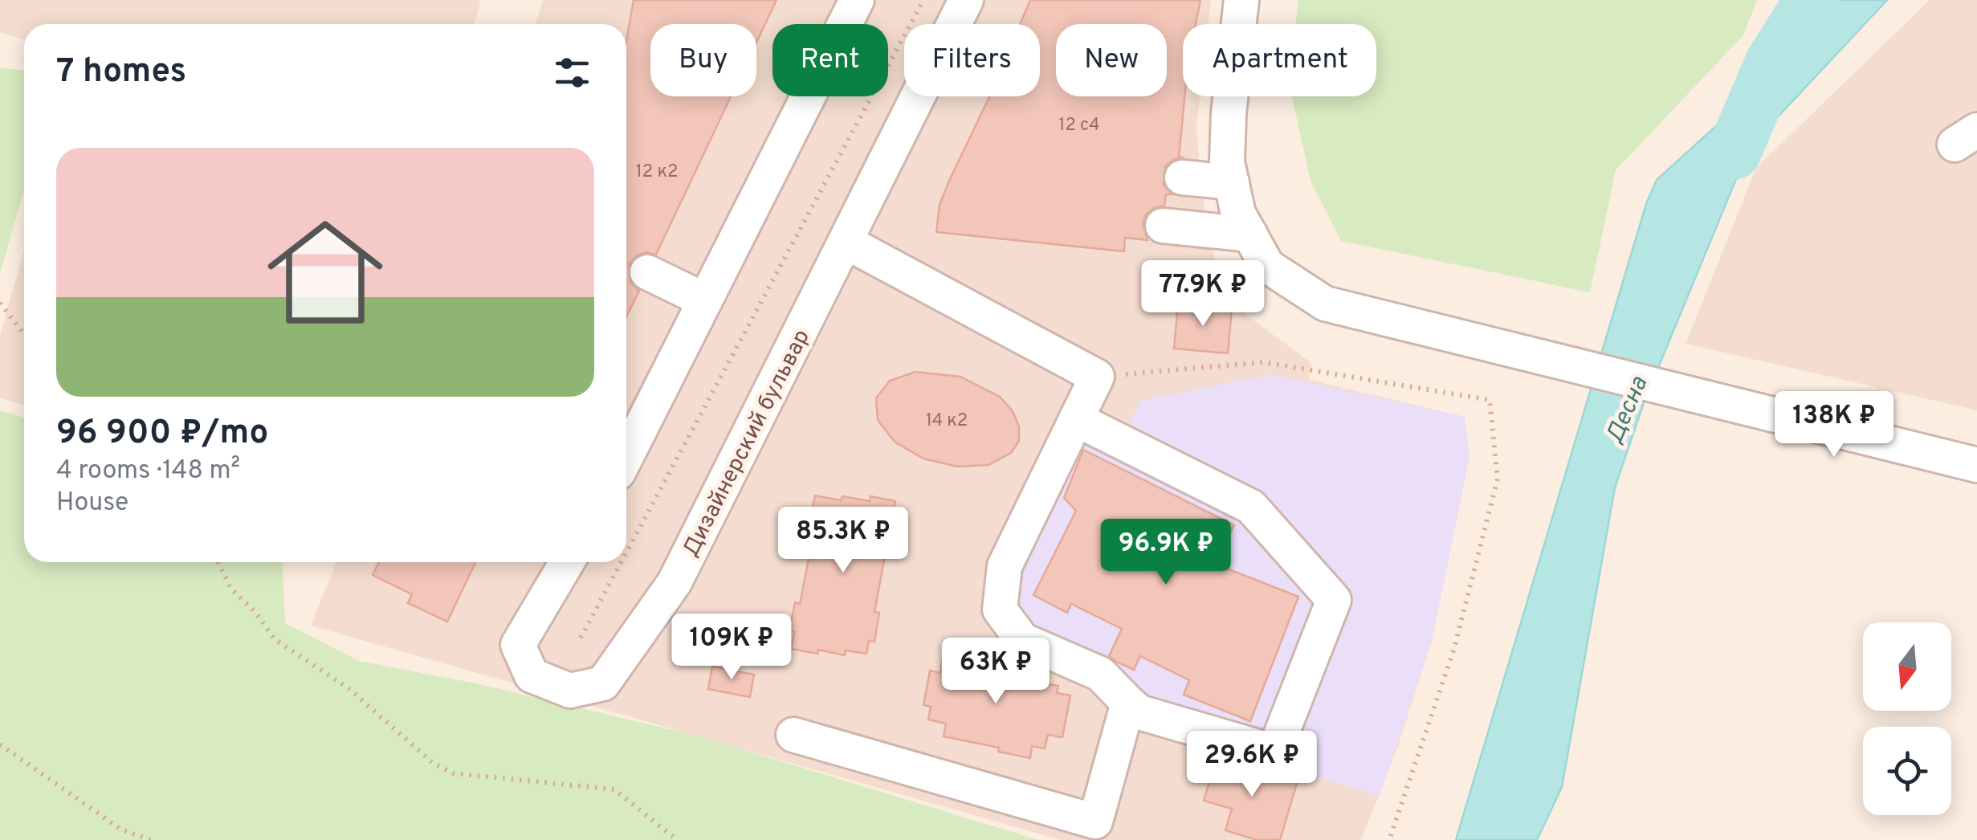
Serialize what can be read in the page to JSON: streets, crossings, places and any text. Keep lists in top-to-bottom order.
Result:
{
  "streets": {
    "street": ["Дизайнерский бульвар"]
  },
  "water": ["Десна"],
  "house_numbers": ["12 с4", "12 к2", "14 к2"],
  "north": "bottom",
  "page": {
    "chip": [
      "Buy",
      "Rent",
      "Filters",
      "New",
      "Apartment"
    ],
    "heading": "7 homes",
    "list": [
      {
        "name": "96 900 ₽/mo",
        "note": "4 rooms · 148 m² · House"
      }
    ],
    "price": [
      "77.9K ₽",
      "138K ₽",
      "85.3K ₽",
      "96.9K ₽",
      "109K ₽",
      "63K ₽",
      "29.6K ₽"
    ]
  }
}
